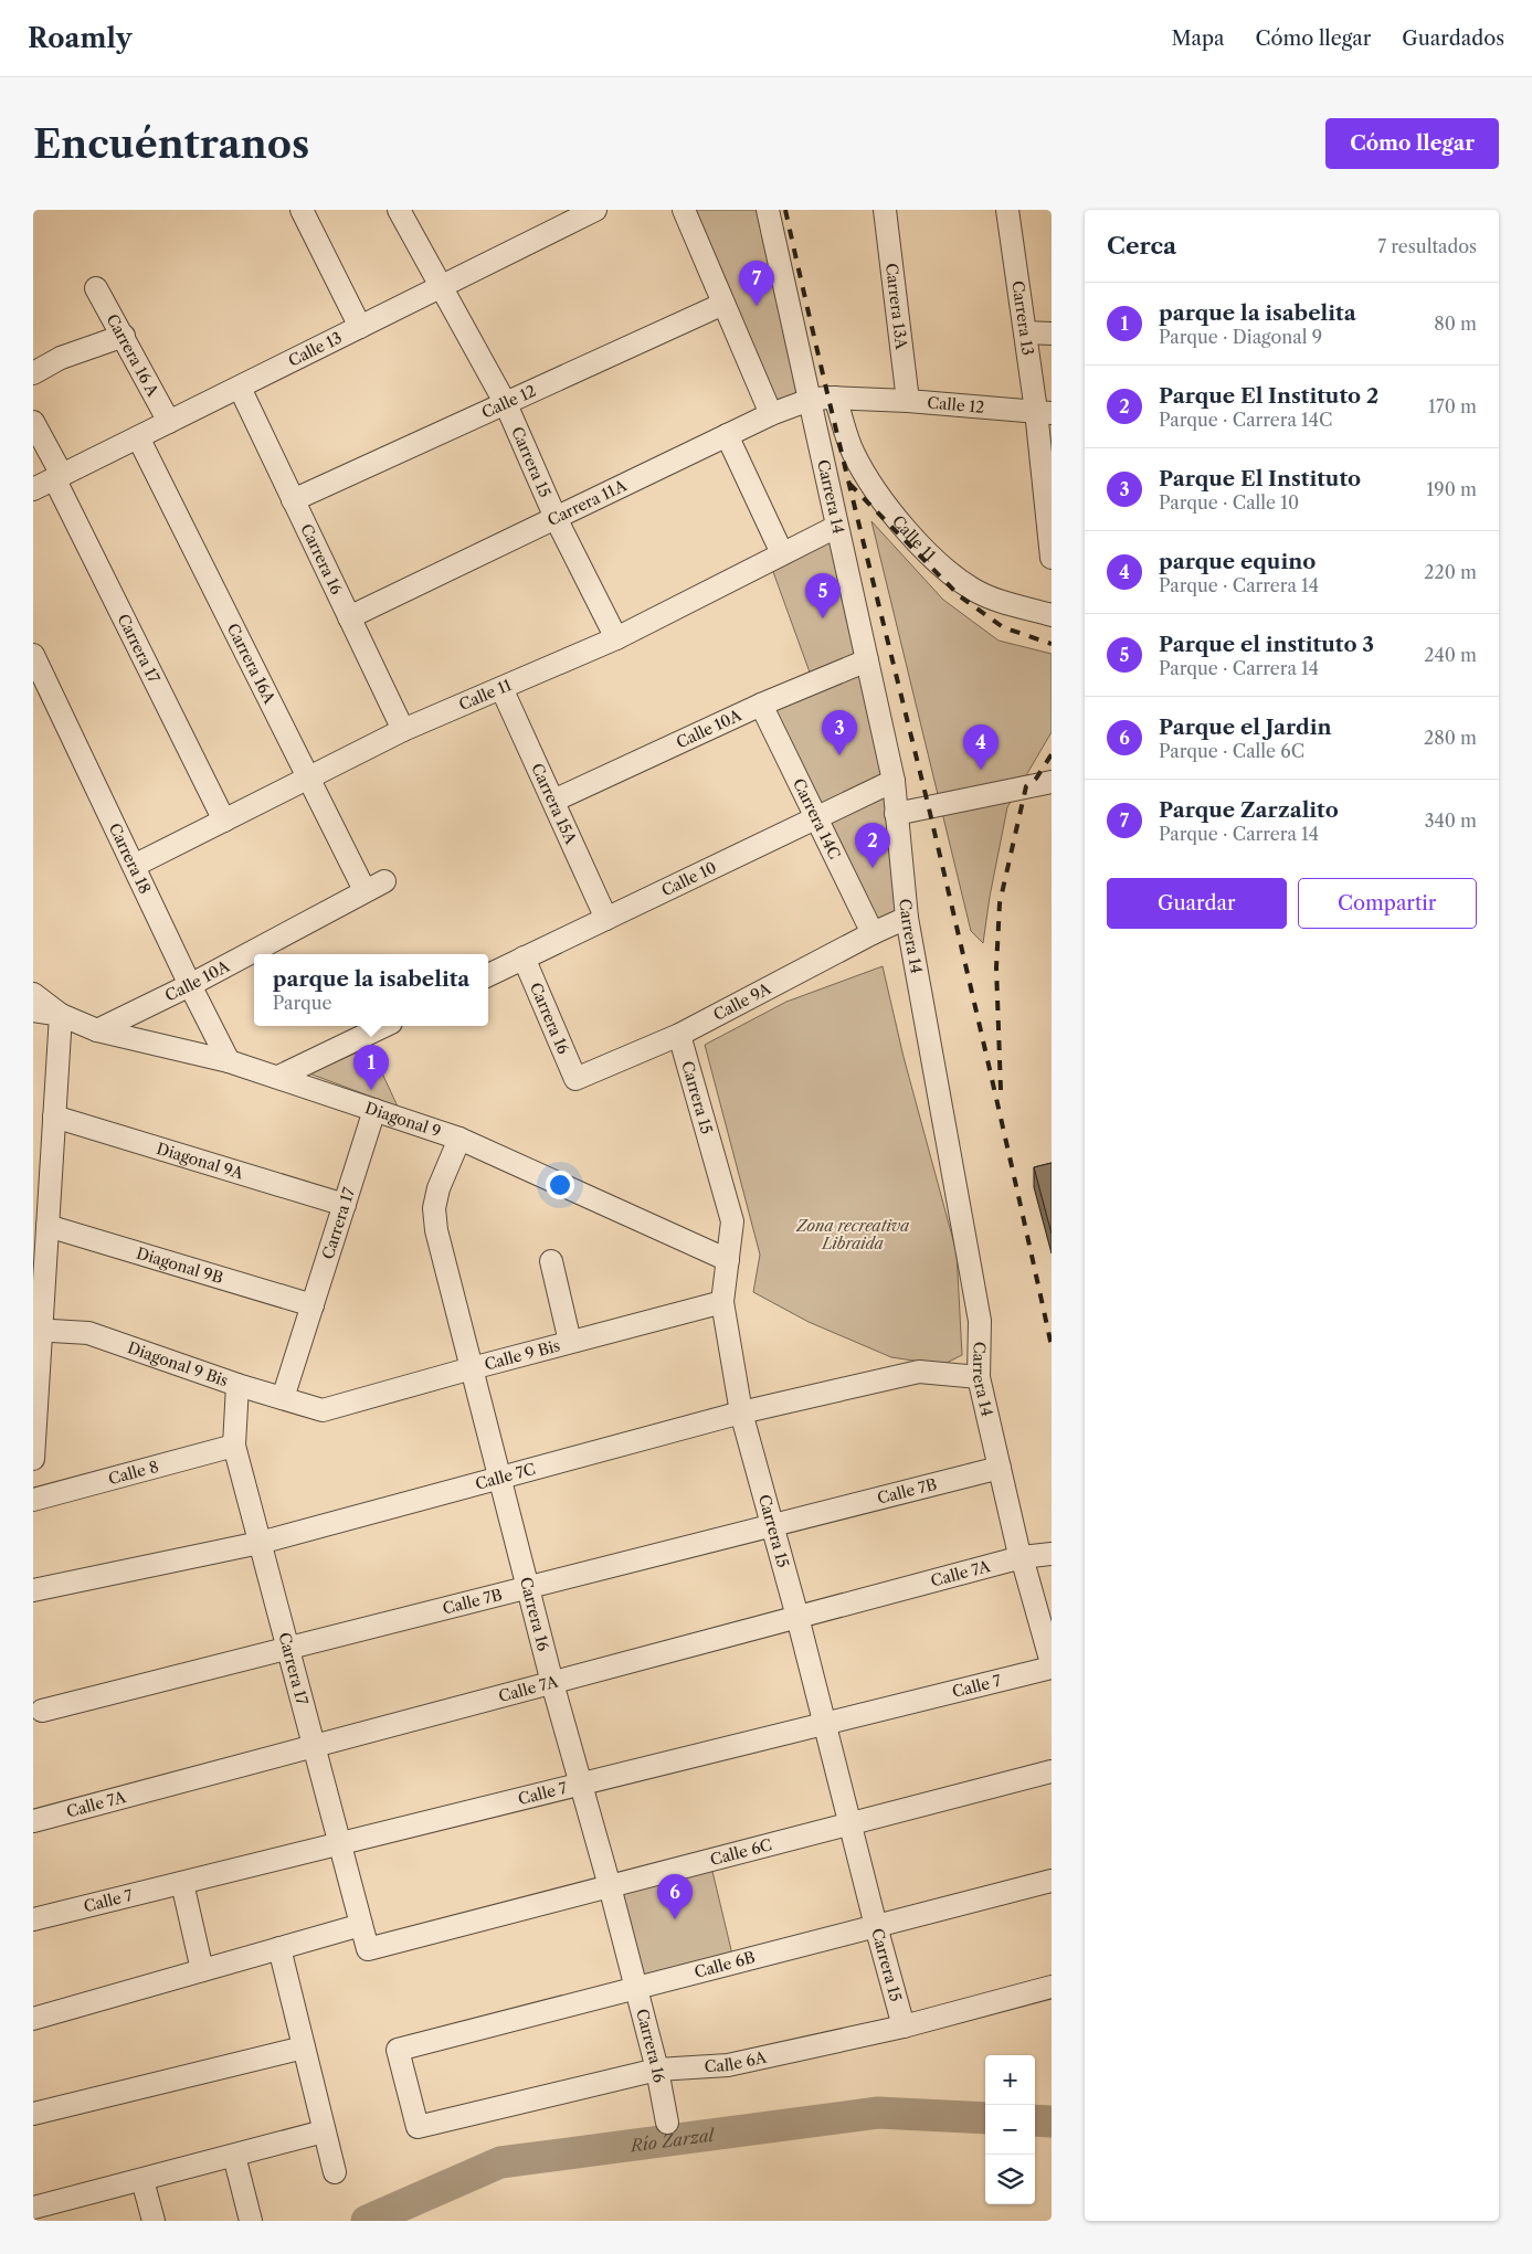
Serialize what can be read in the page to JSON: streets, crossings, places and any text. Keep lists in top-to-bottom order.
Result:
{
  "streets": {
    "street": [
      "Carrera 13A",
      "Carrera 13",
      "Calle 13",
      "Carrera 16 A",
      "Calle 12",
      "Carrera 15",
      "Carrera 14",
      "Carrera 11A",
      "Calle 11",
      "Carrera 16",
      "Carrera 17",
      "Carrera 16A",
      "Calle 10A",
      "Carrera 15A",
      "Carrera 14C",
      "Carrera 18",
      "Calle 10",
      "Calle 9A",
      "Diagonal 9",
      "Diagonal 9A",
      "Diagonal 9B",
      "Calle 9 Bis",
      "Diagonal 9 Bis",
      "Calle 8",
      "Calle 7C",
      "Calle 7B",
      "Calle 7A",
      "Calle 7",
      "Calle 6C",
      "Calle 6B",
      "Calle 6A"
    ]
  },
  "crossings": [
    ["Carrera 13A", "Calle 12"],
    ["Carrera 13", "Calle 12"],
    ["Calle 13", "Carrera 16 A"],
    ["Calle 13", "Carrera 15"],
    ["Calle 13", "Carrera 16"],
    ["Calle 13", "Carrera 17"],
    ["Calle 13", "Carrera 16A"],
    ["Calle 12", "Carrera 15"],
    ["Calle 12", "Carrera 14"],
    ["Calle 12", "Carrera 11A"],
    ["Calle 12", "Calle 11"],
    ["Calle 12", "Carrera 16"],
    ["Carrera 15", "Carrera 11A"],
    ["Carrera 15", "Calle 11"],
    ["Carrera 15", "Calle 9A"],
    ["Carrera 15", "Diagonal 9"],
    ["Carrera 15", "Calle 9 Bis"],
    ["Carrera 15", "Calle 7C"],
    ["Carrera 15", "Calle 7B"],
    ["Carrera 15", "Calle 7A"],
    ["Carrera 15", "Calle 7"],
    ["Carrera 15", "Calle 6C"],
    ["Carrera 15", "Calle 6B"],
    ["Carrera 15", "Calle 6A"],
    ["Carrera 14", "Carrera 11A"],
    ["Carrera 14", "Calle 11"],
    ["Carrera 14", "Calle 10A"],
    ["Carrera 14", "Calle 10"],
    ["Carrera 14", "Calle 9A"],
    ["Carrera 14", "Calle 7C"],
    ["Carrera 14", "Calle 7B"],
    ["Carrera 14", "Calle 7A"],
    ["Carrera 11A", "Calle 11"],
    ["Carrera 11A", "Carrera 16"],
    ["Calle 11", "Carrera 16"],
    ["Calle 11", "Carrera 17"],
    ["Calle 11", "Carrera 16A"],
    ["Calle 11", "Carrera 15A"],
    ["Calle 11", "Carrera 18"],
    ["Carrera 16", "Calle 10"],
    ["Carrera 16", "Calle 9A"],
    ["Carrera 16", "Diagonal 9"],
    ["Carrera 16", "Calle 9 Bis"],
    ["Carrera 16", "Calle 7C"],
    ["Carrera 16", "Calle 7B"],
    ["Carrera 16", "Calle 7A"],
    ["Carrera 16", "Calle 7"],
    ["Carrera 16", "Calle 6C"],
    ["Carrera 16", "Calle 6B"],
    ["Carrera 16", "Calle 6A"],
    ["Carrera 17", "Diagonal 9"],
    ["Carrera 17", "Diagonal 9A"],
    ["Carrera 17", "Diagonal 9B"],
    ["Carrera 17", "Diagonal 9 Bis"],
    ["Carrera 17", "Calle 8"],
    ["Carrera 17", "Calle 7C"],
    ["Carrera 17", "Calle 7B"],
    ["Carrera 17", "Calle 7A"],
    ["Carrera 17", "Calle 7"],
    ["Carrera 17", "Calle 6C"],
    ["Carrera 16A", "Calle 10A"],
    ["Calle 10A", "Carrera 15A"],
    ["Calle 10A", "Carrera 14C"],
    ["Calle 10A", "Carrera 18"],
    ["Calle 10A", "Diagonal 9"],
    ["Carrera 15A", "Calle 10"],
    ["Carrera 14C", "Calle 10"],
    ["Carrera 14C", "Calle 9A"],
    ["Carrera 18", "Diagonal 9"],
    ["Calle 9 Bis", "Diagonal 9 Bis"],
    ["Calle 6B", "Calle 6A"]
  ],
  "water": ["Río Zarzal"],
  "parks": ["Zona recreativa Libraida"],
  "page": {
    "header": "Roamly",
    "nav": ["Mapa", "Cómo llegar", "Guardados"],
    "buttons": [
      "Cómo llegar",
      ["Guardar", "Compartir"]
    ],
    "title": "Encuéntranos",
    "heading": ["Cerca", "7 resultados"],
    "pins": [
      "7",
      "5",
      "3",
      "4",
      "2",
      "1",
      "6"
    ],
    "list": [
      {
        "mark": "1",
        "name": "parque la isabelita",
        "note": "Parque · Diagonal 9",
        "value": "80 m"
      },
      {
        "mark": "2",
        "name": "Parque El Instituto 2",
        "note": "Parque · Carrera 14C",
        "value": "170 m"
      },
      {
        "mark": "3",
        "name": "Parque El Instituto",
        "note": "Parque · Calle 10",
        "value": "190 m"
      },
      {
        "mark": "4",
        "name": "parque equino",
        "note": "Parque · Carrera 14",
        "value": "220 m"
      },
      {
        "mark": "5",
        "name": "Parque el instituto 3",
        "note": "Parque · Carrera 14",
        "value": "240 m"
      },
      {
        "mark": "6",
        "name": "Parque el Jardin",
        "note": "Parque · Calle 6C",
        "value": "280 m"
      },
      {
        "mark": "7",
        "name": "Parque Zarzalito",
        "note": "Parque · Carrera 14",
        "value": "340 m"
      }
    ],
    "popup": ["parque la isabelita", "Parque"],
    "map_buttons": ["+", "−"]
  }
}
